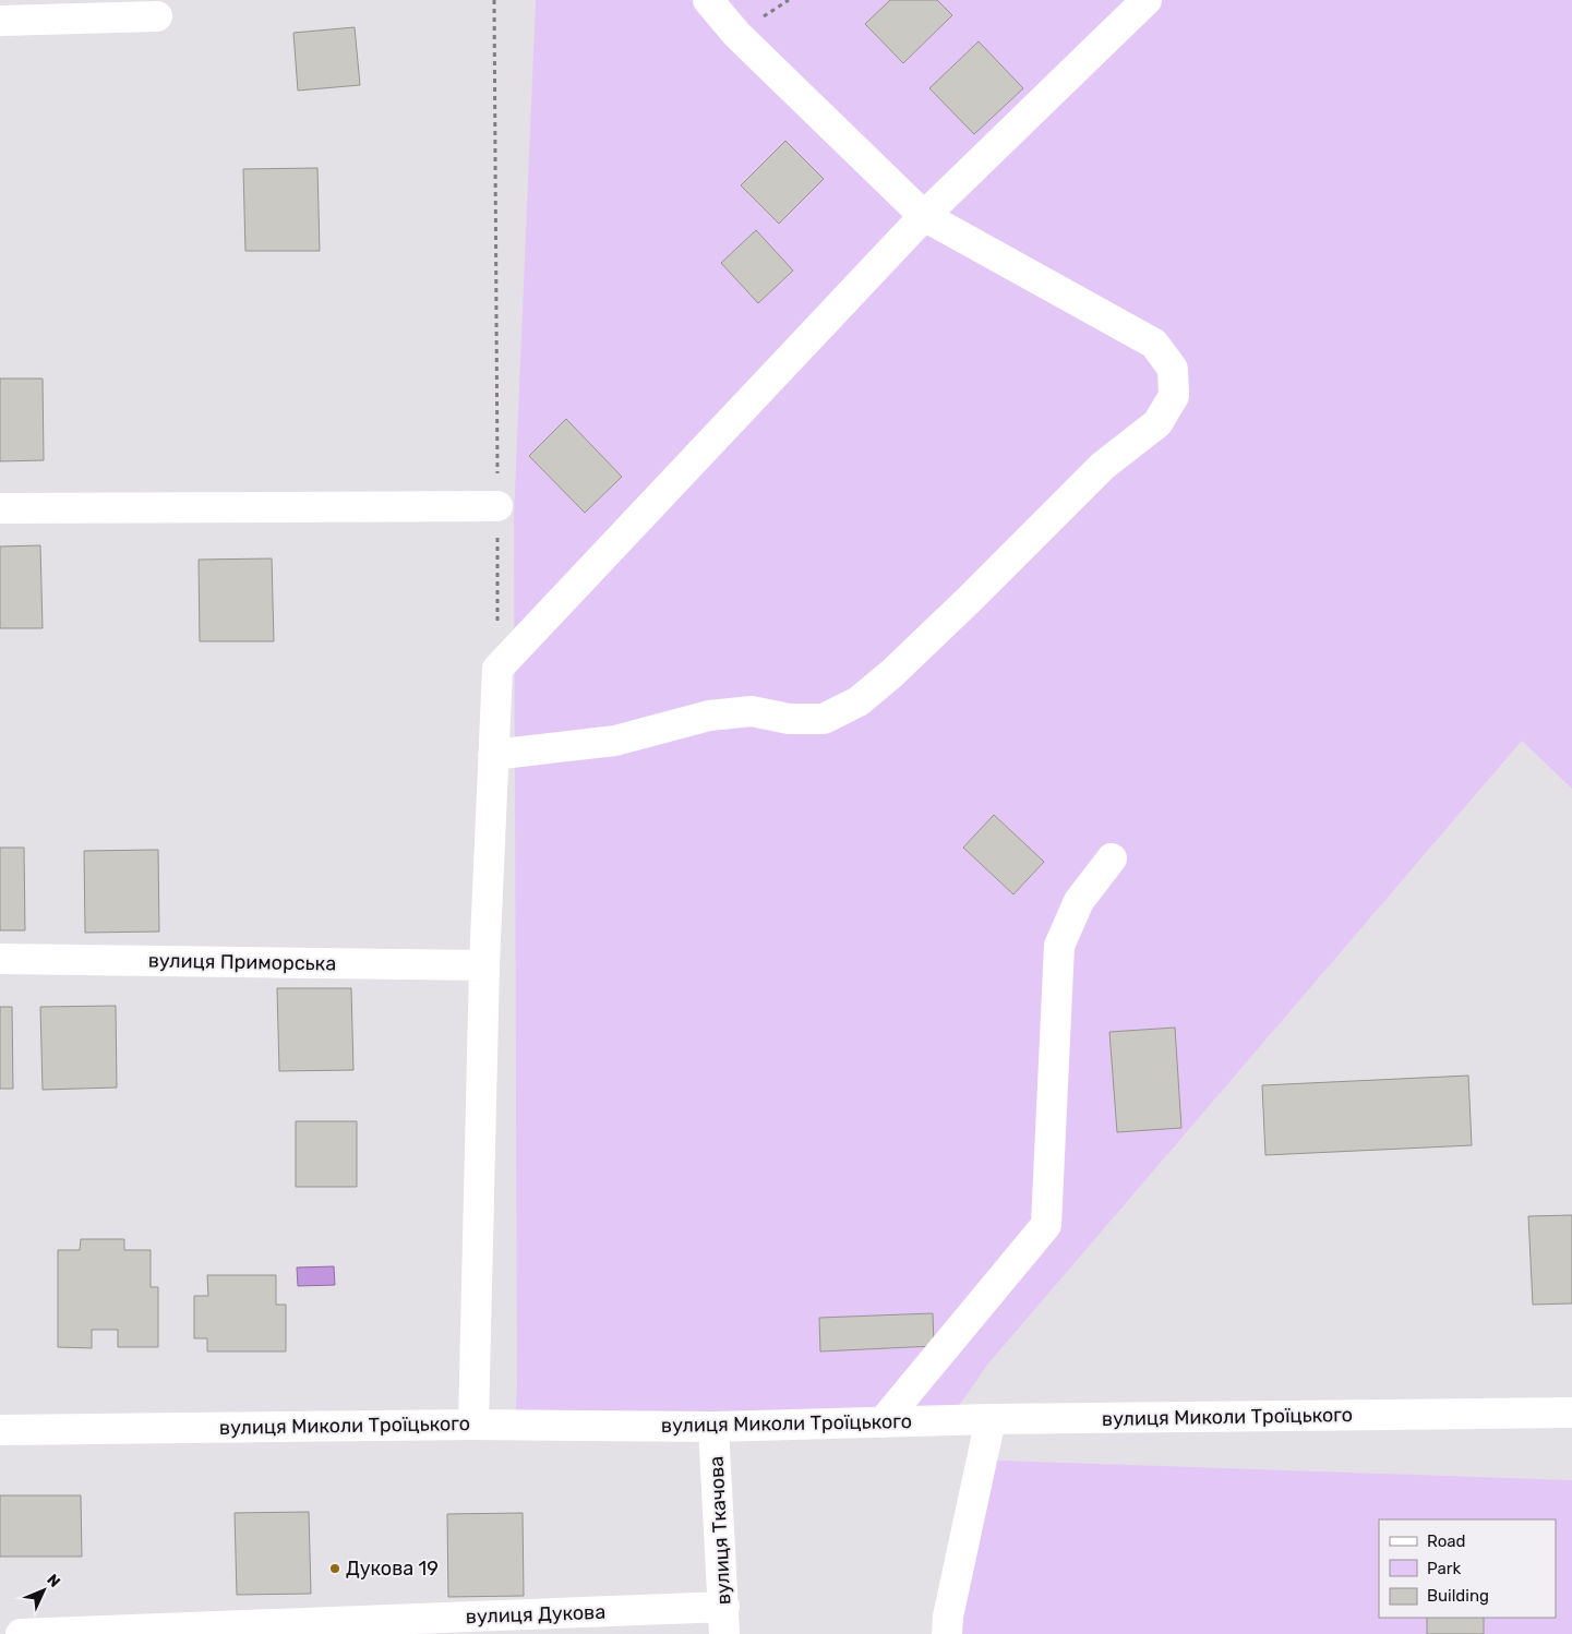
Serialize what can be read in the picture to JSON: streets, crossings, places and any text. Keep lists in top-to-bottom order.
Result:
{
  "streets": {
    "street": [
      "вулиця Приморська",
      "вулиця Миколи Троїцького",
      "вулиця Ткачова",
      "вулиця Дукова"
    ]
  },
  "crossings": [
    ["вулиця Миколи Троїцького", "вулиця Ткачова"],
    ["вулиця Ткачова", "вулиця Дукова"]
  ],
  "places": ["Дукова 19"],
  "legend": ["Road", "Park", "Building"],
  "north": "top right"
}
